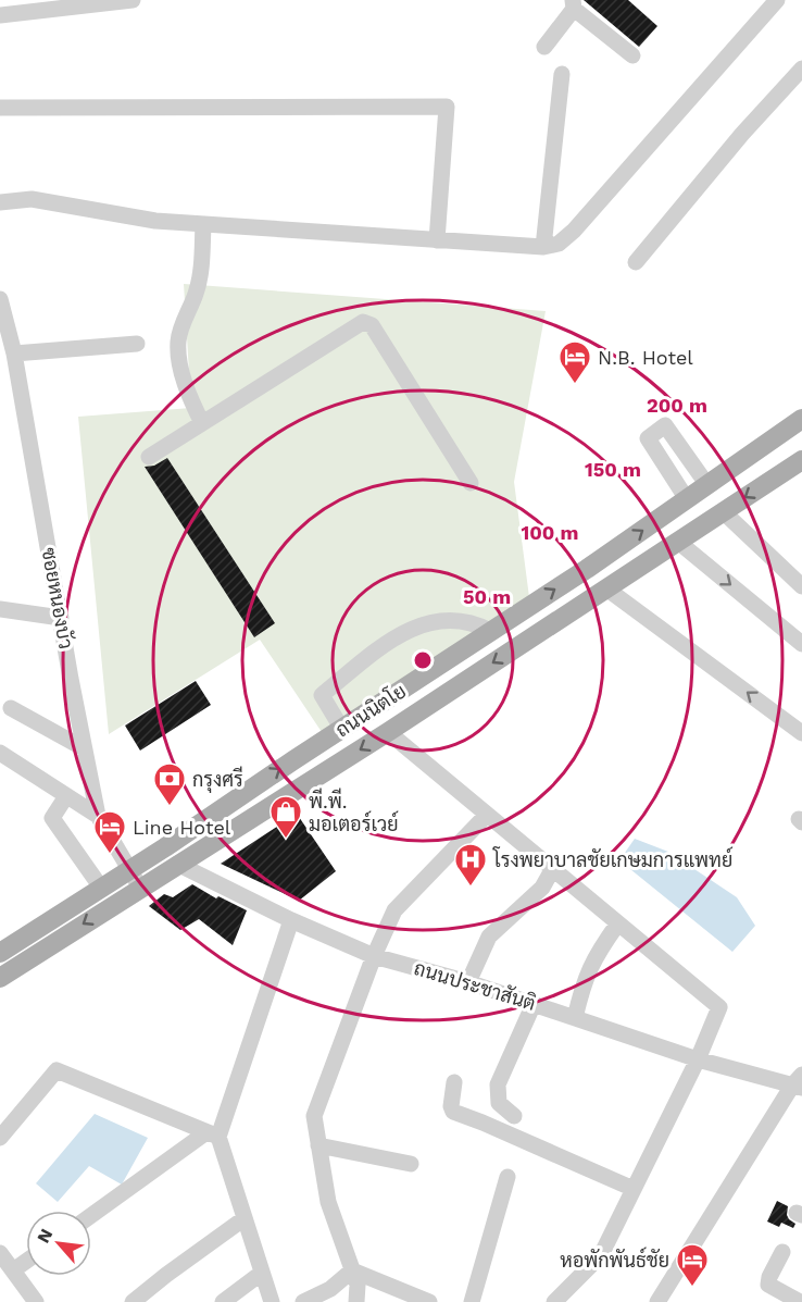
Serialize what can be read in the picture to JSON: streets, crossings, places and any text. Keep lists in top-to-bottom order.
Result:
{
  "streets": {
    "main road": ["ถนนนิตโย", "ถนนประชาสันติ"],
    "street": ["ซอยหนองบัว"]
  },
  "crossings": [
    ["ซอยหนองบัว", "ถนนนิตโย"],
    ["ถนนนิตโย", "ถนนประชาสันติ"]
  ],
  "places": {
    "hotel": ["N.B. Hotel", "Line Hotel", "หอพักพันธ์ชัย"],
    "bank": ["กรุงศรี"],
    "shop": ["พี.พี. มอเตอร์เวย์"],
    "hospital": ["โรงพยาบาลชัยเกษมการแพทย์"]
  },
  "north": "top left",
  "rings": [
    "200 m",
    "150 m",
    "100 m",
    "50 m"
  ]
}
